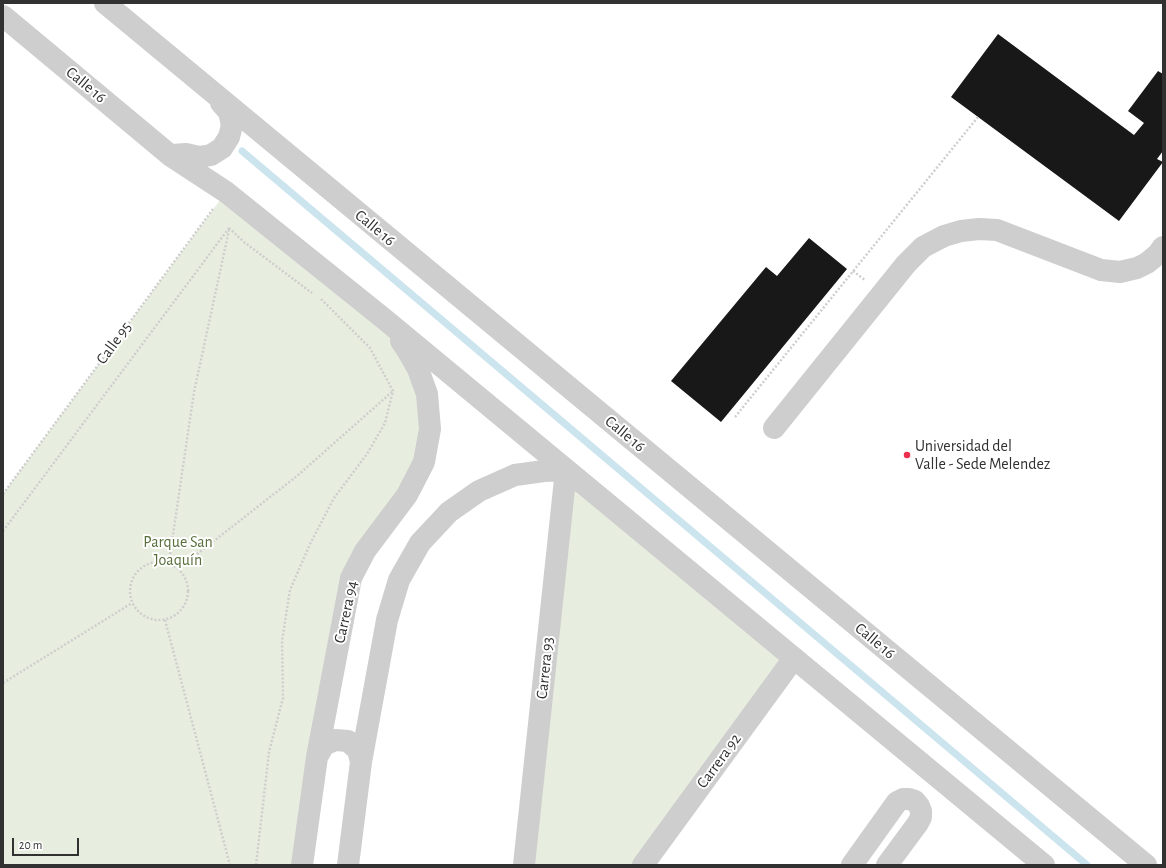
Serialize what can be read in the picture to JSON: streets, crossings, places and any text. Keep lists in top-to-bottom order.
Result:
{
  "streets": {
    "street": [
      "Calle 16",
      "Carrera 94",
      "Carrera 93",
      "Carrera 92"
    ],
    "path": ["Calle 95"]
  },
  "crossings": [
    ["Calle 16", "Calle 95"],
    ["Calle 16", "Carrera 94"],
    ["Calle 16", "Carrera 93"],
    ["Calle 16", "Carrera 92"]
  ],
  "parks": ["Parque San Joaquín"],
  "places": ["Universidad del Valle - Sede Melendez"],
  "scale_bar": "20 m"
}
